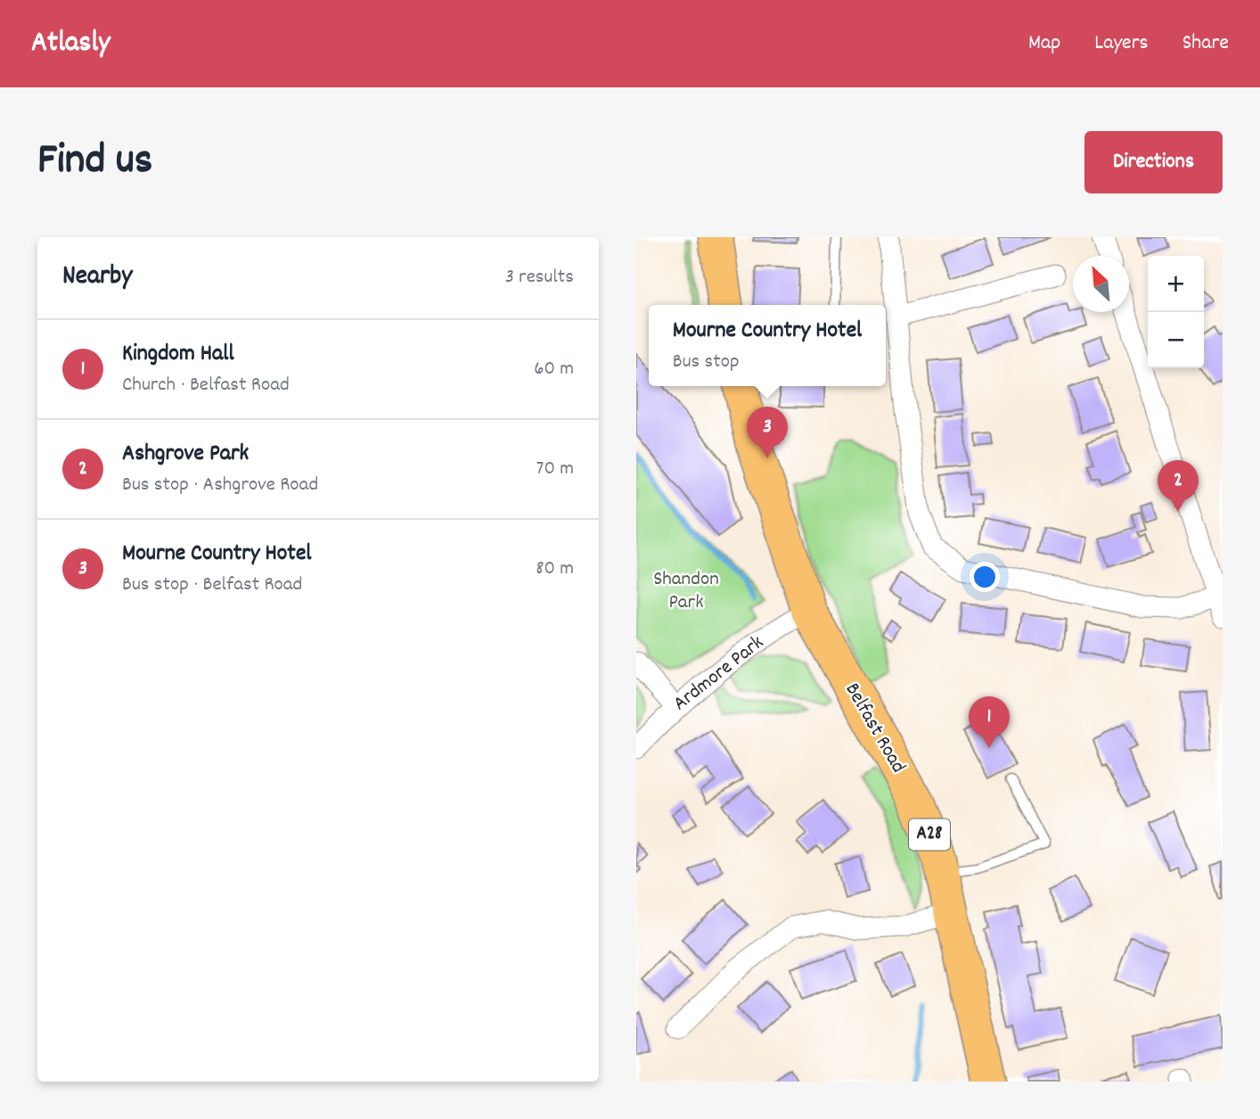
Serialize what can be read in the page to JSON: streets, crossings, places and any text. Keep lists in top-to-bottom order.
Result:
{
  "streets": {
    "highway": ["Belfast Road", "A28"],
    "street": ["Ardmore Park"]
  },
  "crossings": [
    ["Ardmore Park", "Belfast Road"]
  ],
  "parks": ["Shandon Park"],
  "north": "top left",
  "page": {
    "header": "Atlasly",
    "nav": ["Map", "Layers", "Share"],
    "title": "Find us",
    "buttons": "Directions",
    "heading": ["Nearby", "3 results"],
    "map_buttons": ["+", "−"],
    "popup": ["Mourne Country Hotel", "Bus stop"],
    "list": [
      {
        "mark": "1",
        "name": "Kingdom Hall",
        "note": "Church · Belfast Road",
        "value": "60 m"
      },
      {
        "mark": "2",
        "name": "Ashgrove Park",
        "note": "Bus stop · Ashgrove Road",
        "value": "70 m"
      },
      {
        "mark": "3",
        "name": "Mourne Country Hotel",
        "note": "Bus stop · Belfast Road",
        "value": "80 m"
      }
    ],
    "pins": ["3", "2", "1"]
  }
}
